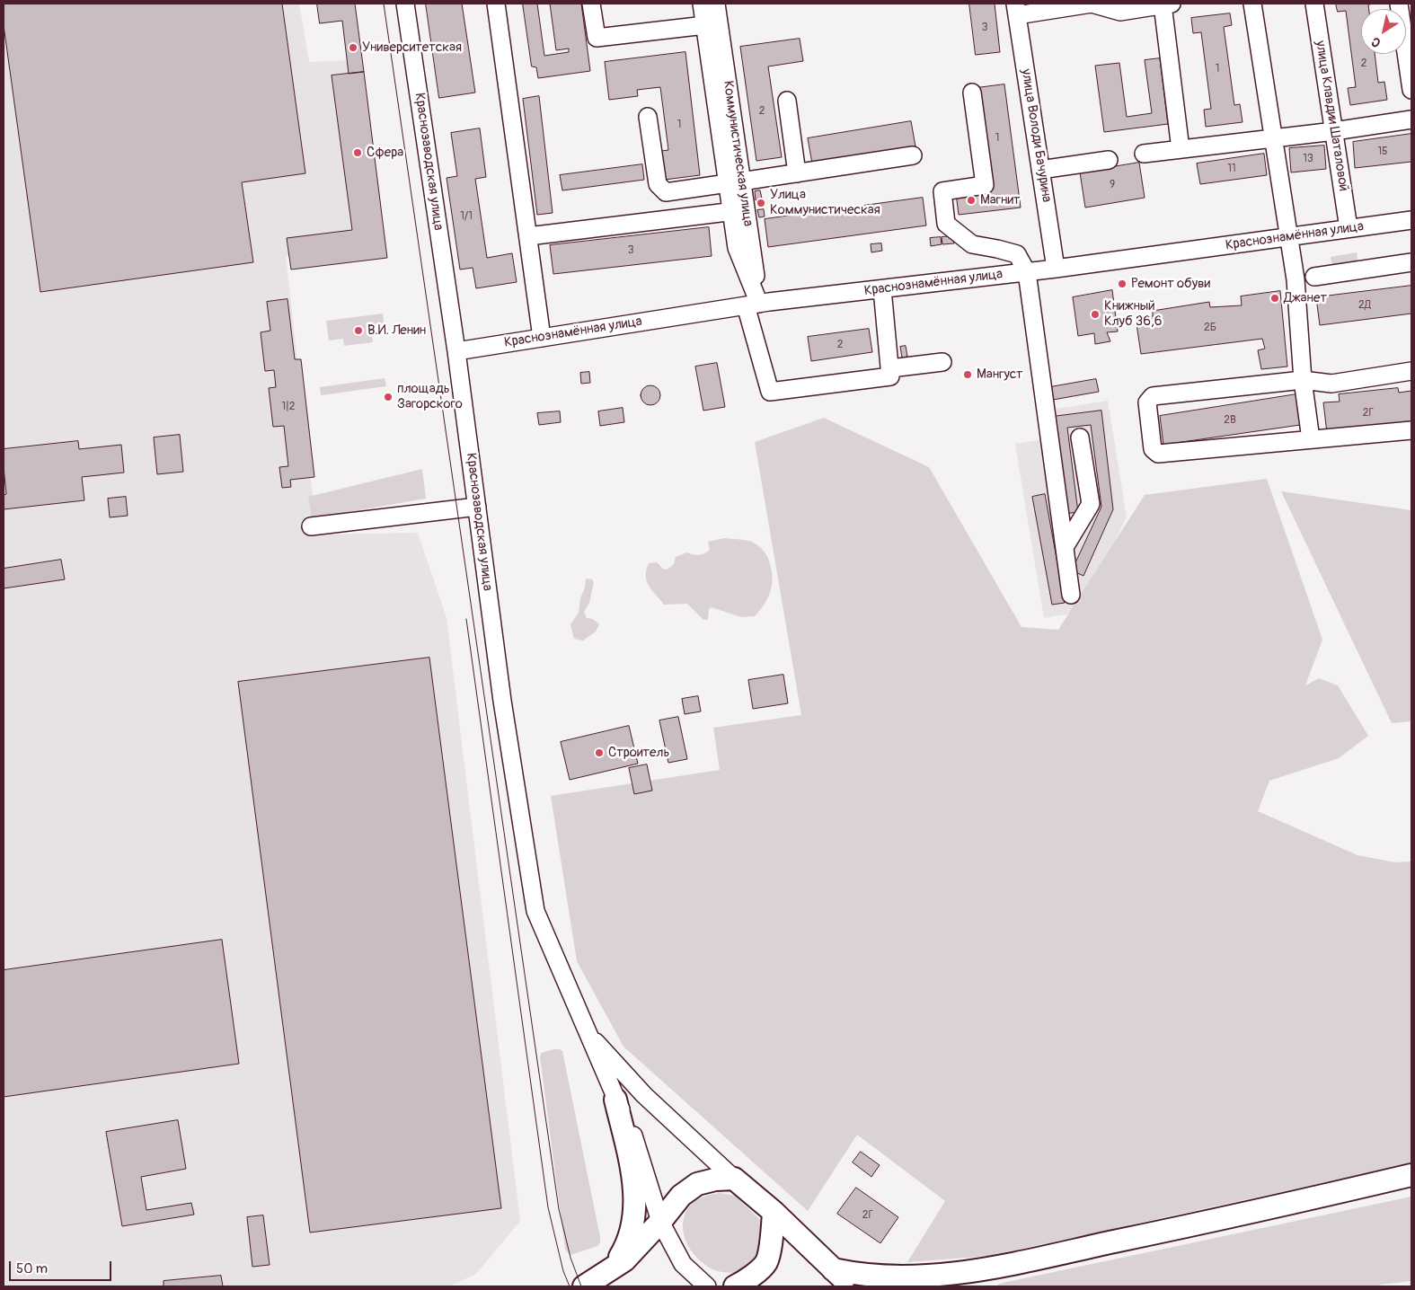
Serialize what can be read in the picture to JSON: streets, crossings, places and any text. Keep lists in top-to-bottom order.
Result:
{
  "streets": {
    "street": [
      "улица Клавдии Шаталовой",
      "улица Володи Бачурина",
      "Коммунистическая улица",
      "Краснозаводская улица",
      "Краснознамённая улица"
    ]
  },
  "crossings": [
    ["улица Клавдии Шаталовой", "Краснознамённая улица"],
    ["улица Володи Бачурина", "Краснознамённая улица"],
    ["Коммунистическая улица", "Краснознамённая улица"],
    ["Краснозаводская улица", "Краснознамённая улица"]
  ],
  "places": [
    "Университетская",
    "Сфера",
    "Магнит",
    "Улица Коммунистическая",
    "Ремонт обуви",
    "Джанет",
    "Книжный Клуб 36,6",
    "В.И. Ленин",
    "Мангуст",
    "площадь Загорского",
    "Строитель"
  ],
  "house_numbers": [
    "3",
    "2",
    "1",
    "2",
    "1",
    "1",
    "15",
    "13",
    "11",
    "9",
    "1/1",
    "3",
    "2Д",
    "2Б",
    "2",
    "1|2",
    "2Г",
    "2В",
    "2Г"
  ],
  "scale_bar": "50 m",
  "north": "bottom left"
}
